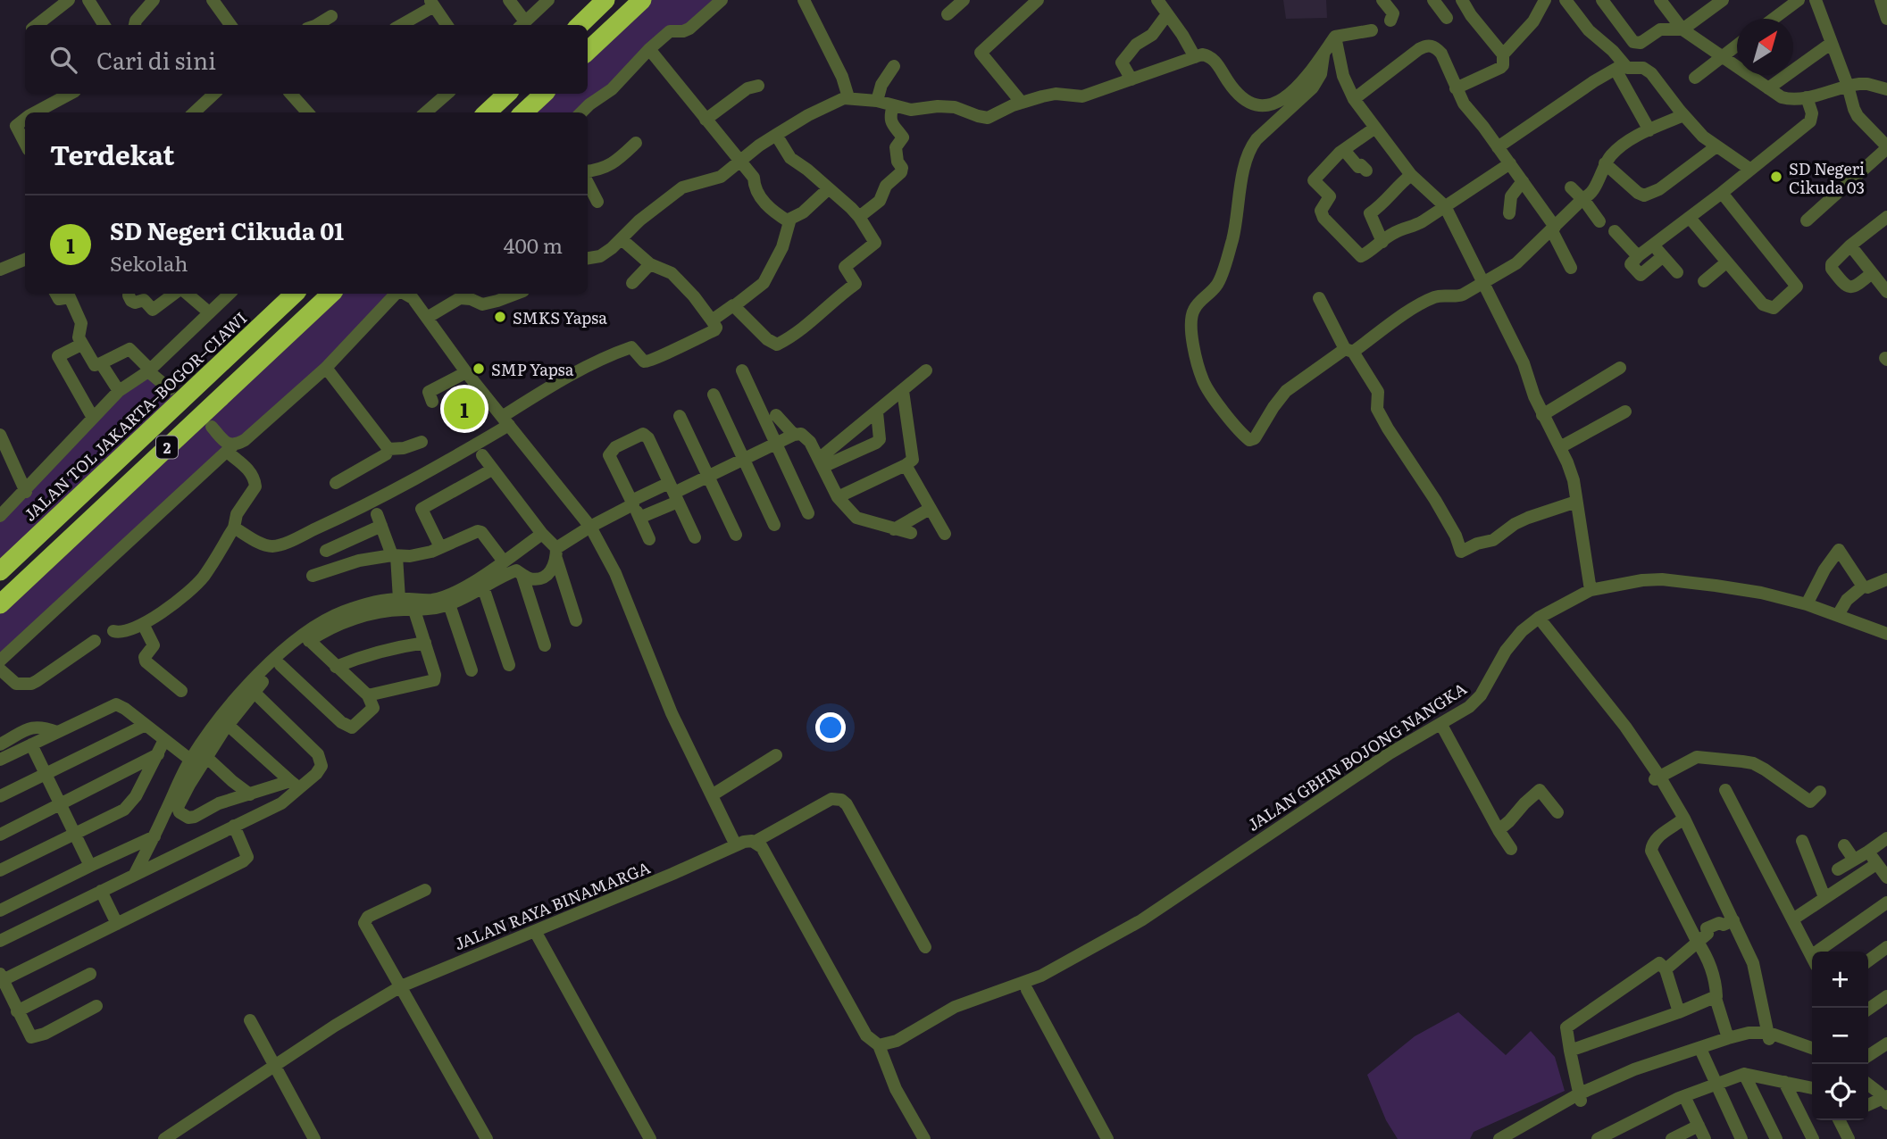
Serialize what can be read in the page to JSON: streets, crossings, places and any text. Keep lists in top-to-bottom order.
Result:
{
  "streets": {
    "highway": ["JALAN TOL JAKARTA–BOGOR–CIAWI", "2"],
    "street": ["JALAN GBHN BOJONG NANGKA", "JALAN RAYA BINAMARGA"]
  },
  "places": ["SD Negeri Cikuda 03", "SMKS Yapsa", "SMP Yapsa"],
  "north": "top right",
  "page": {
    "search": "Cari di sini",
    "heading": "Terdekat",
    "list": [
      {
        "mark": "1",
        "name": "SD Negeri Cikuda 01",
        "note": "Sekolah",
        "value": "400 m"
      }
    ],
    "pins": "1",
    "map_buttons": ["+", "−"]
  }
}
